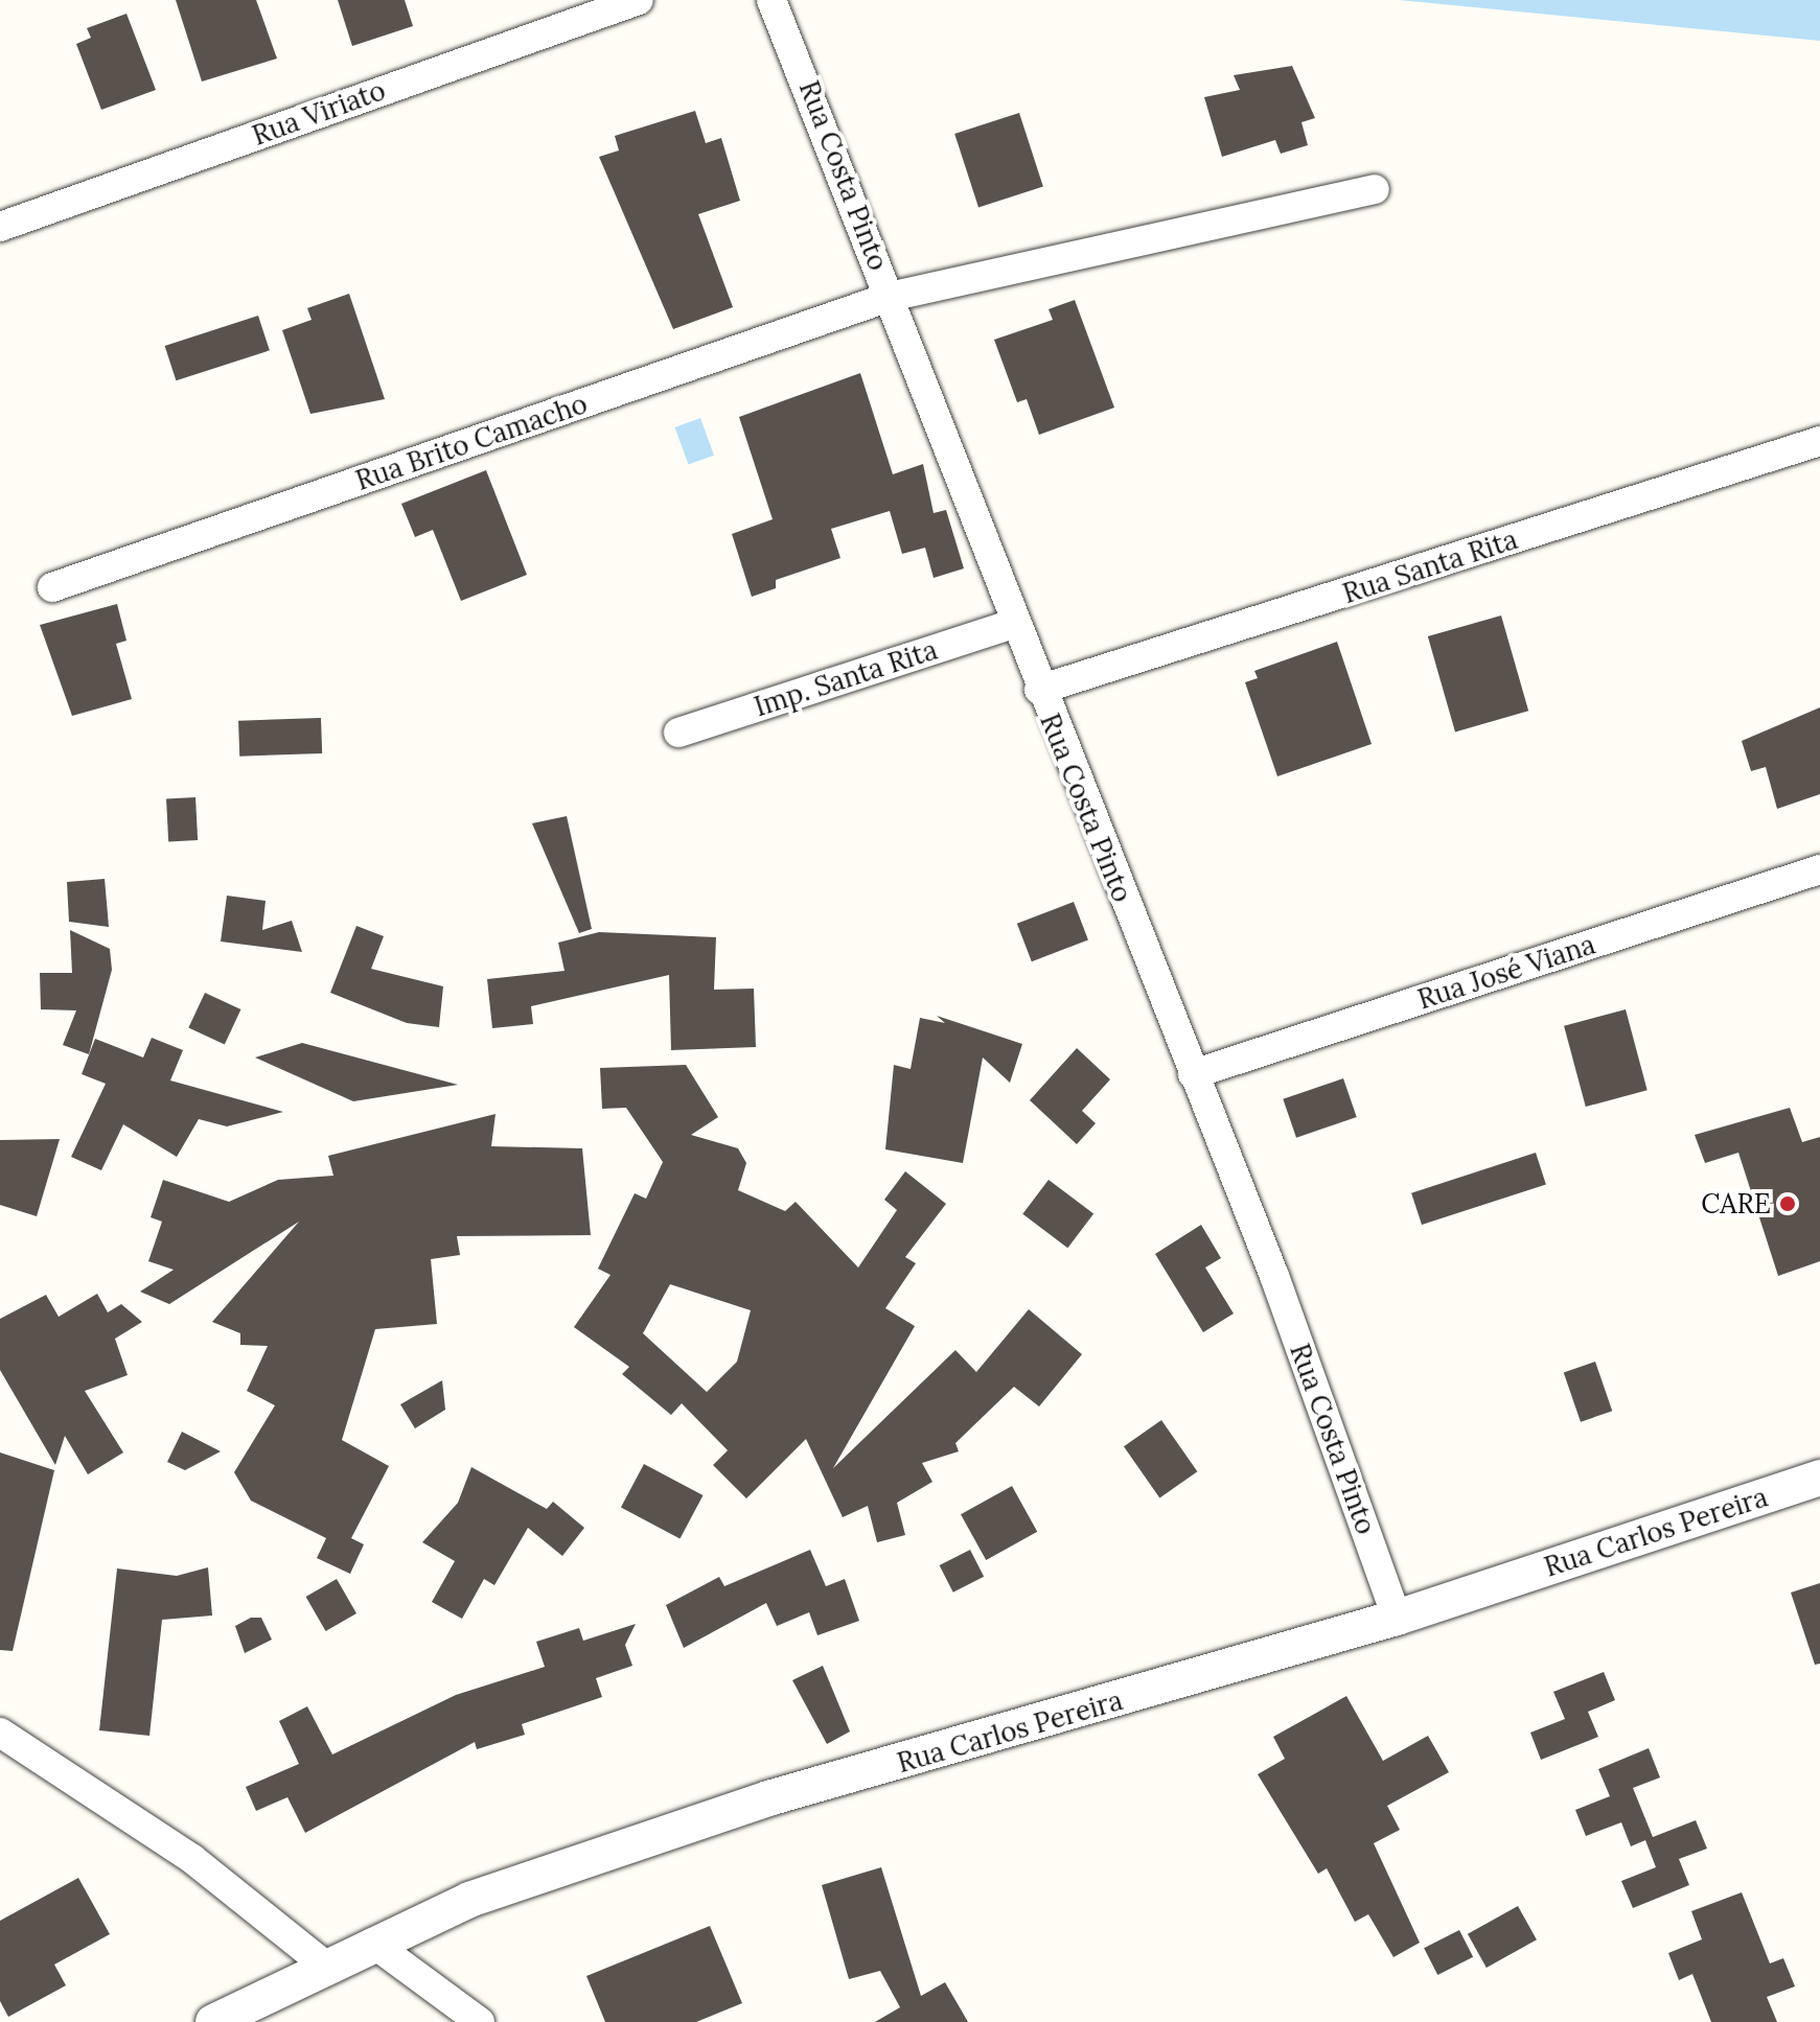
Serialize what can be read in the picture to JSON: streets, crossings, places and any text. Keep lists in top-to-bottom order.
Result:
{
  "streets": {
    "street": [
      "Rua Viriato",
      "Rua Costa Pinto",
      "Rua Brito Camacho",
      "Rua Santa Rita",
      "Imp. Santa Rita",
      "Rua José Viana",
      "Rua Carlos Pereira"
    ]
  },
  "crossings": [
    ["Rua Costa Pinto", "Rua Brito Camacho"],
    ["Rua Costa Pinto", "Rua Santa Rita"],
    ["Rua Costa Pinto", "Imp. Santa Rita"],
    ["Rua Costa Pinto", "Rua José Viana"],
    ["Rua Costa Pinto", "Rua Carlos Pereira"]
  ],
  "places": ["CARE"]
}
